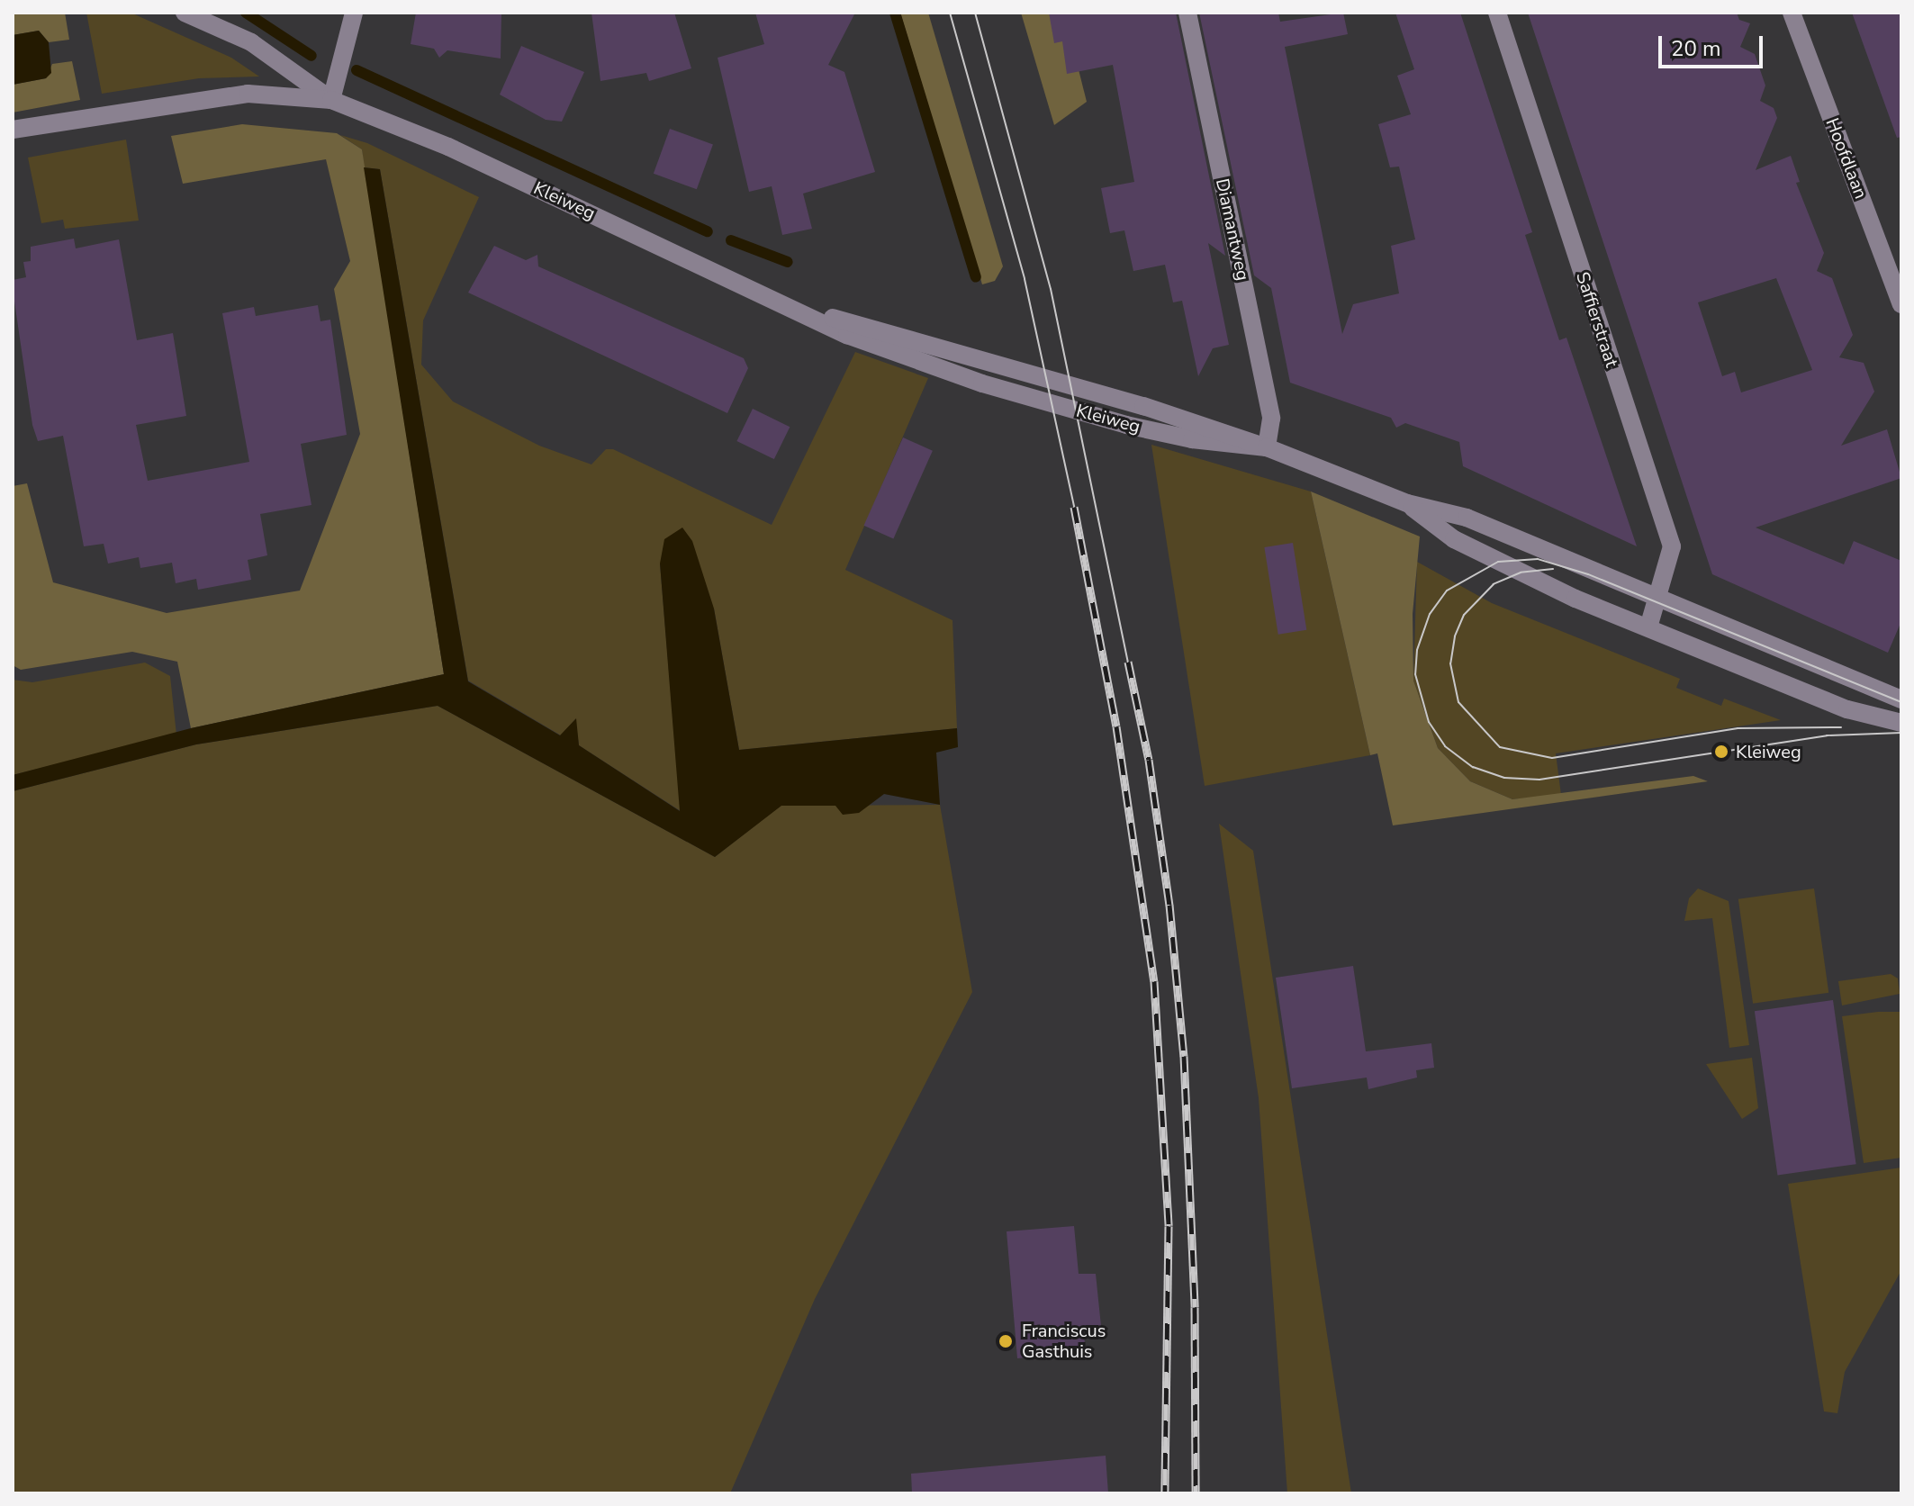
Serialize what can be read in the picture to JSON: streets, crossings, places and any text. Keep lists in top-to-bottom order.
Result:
{
  "streets": {
    "street": [
      "Hoofdlaan",
      "Kleiweg",
      "Diamantweg",
      "Saffierstraat"
    ]
  },
  "crossings": [
    ["Kleiweg", "Diamantweg"],
    ["Kleiweg", "Saffierstraat"]
  ],
  "places": ["Kleiweg", "Franciscus Gasthuis"],
  "scale_bar": "20 m"
}
